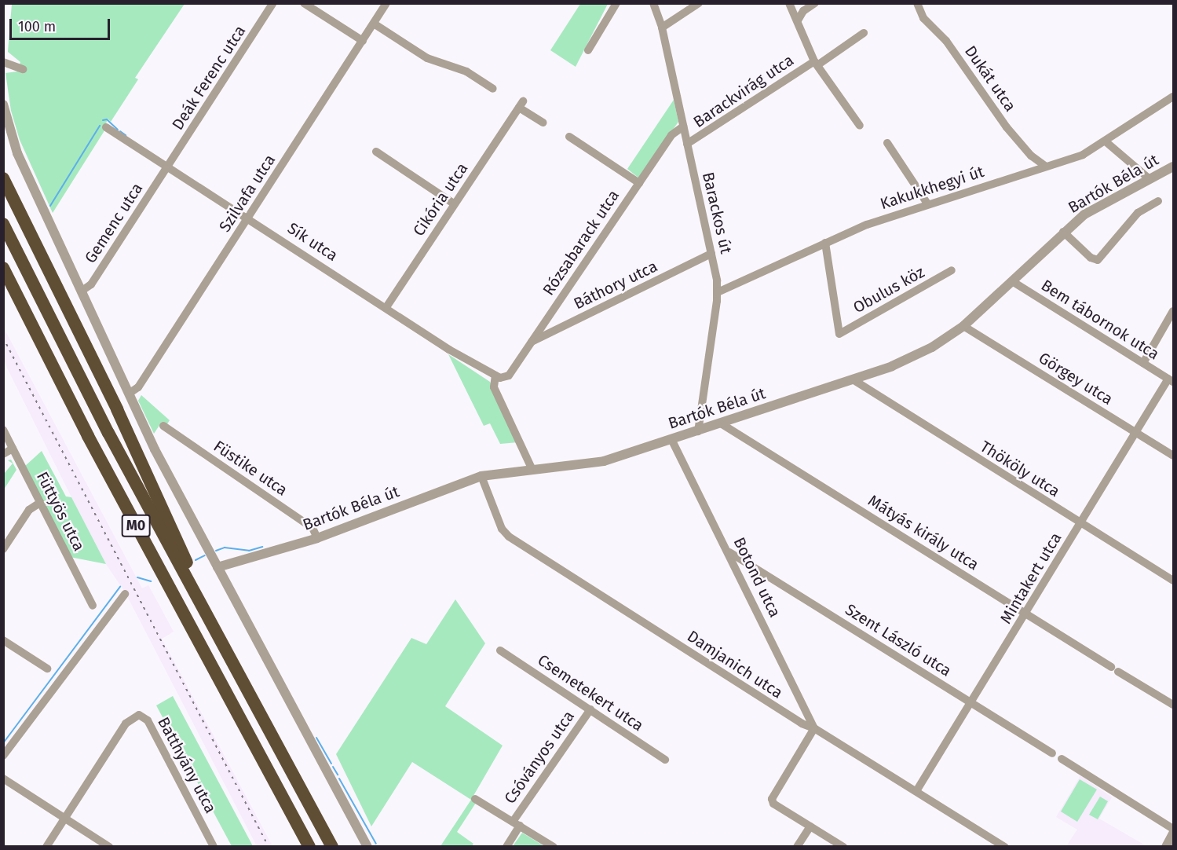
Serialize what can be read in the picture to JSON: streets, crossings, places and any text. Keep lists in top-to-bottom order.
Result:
{
  "streets": {
    "highway": ["M0"],
    "street": [
      "Deák Ferenc utca",
      "Dukát utca",
      "Barackvirág utca",
      "Bartók Béla út",
      "Kakukkhegyi út",
      "Szilvafa utca",
      "Cikória utca",
      "Barackos út",
      "Gemenc utca",
      "Sík utca",
      "Rózsabarack utca",
      "Báthory utca",
      "Obulus köz",
      "Bem tábornok utca",
      "Görgey utca",
      "Füstike utca",
      "Thököly utca",
      "Füttyös utca",
      "Mátyás király utca",
      "Botond utca",
      "Mintakert utca",
      "Szent László utca",
      "Damjanich utca",
      "Csemetekert utca",
      "Csóványos utca",
      "Batthyány utca"
    ]
  },
  "crossings": [
    ["Deák Ferenc utca", "Gemenc utca"],
    ["Deák Ferenc utca", "Sík utca"],
    ["Dukát utca", "Kakukkhegyi út"],
    ["Barackvirág utca", "Barackos út"],
    ["Bartók Béla út", "Barackos út"],
    ["Bartók Béla út", "Bem tábornok utca"],
    ["Bartók Béla út", "Görgey utca"],
    ["Bartók Béla út", "Füstike utca"],
    ["Bartók Béla út", "Thököly utca"],
    ["Bartók Béla út", "Mátyás király utca"],
    ["Bartók Béla út", "Botond utca"],
    ["Bartók Béla út", "Damjanich utca"],
    ["Kakukkhegyi út", "Barackos út"],
    ["Kakukkhegyi út", "Obulus köz"],
    ["Szilvafa utca", "Sík utca"],
    ["Cikória utca", "Sík utca"],
    ["Barackos út", "Rózsabarack utca"],
    ["Barackos út", "Báthory utca"],
    ["Gemenc utca", "Sík utca"],
    ["Sík utca", "Rózsabarack utca"],
    ["Rózsabarack utca", "Báthory utca"],
    ["Bem tábornok utca", "Mintakert utca"],
    ["Görgey utca", "Mintakert utca"],
    ["Thököly utca", "Mintakert utca"],
    ["Mátyás király utca", "Mintakert utca"],
    ["Botond utca", "Szent László utca"],
    ["Botond utca", "Damjanich utca"],
    ["Mintakert utca", "Szent László utca"],
    ["Mintakert utca", "Damjanich utca"],
    ["Csemetekert utca", "Csóványos utca"]
  ],
  "scale_bar": "100 m"
}
